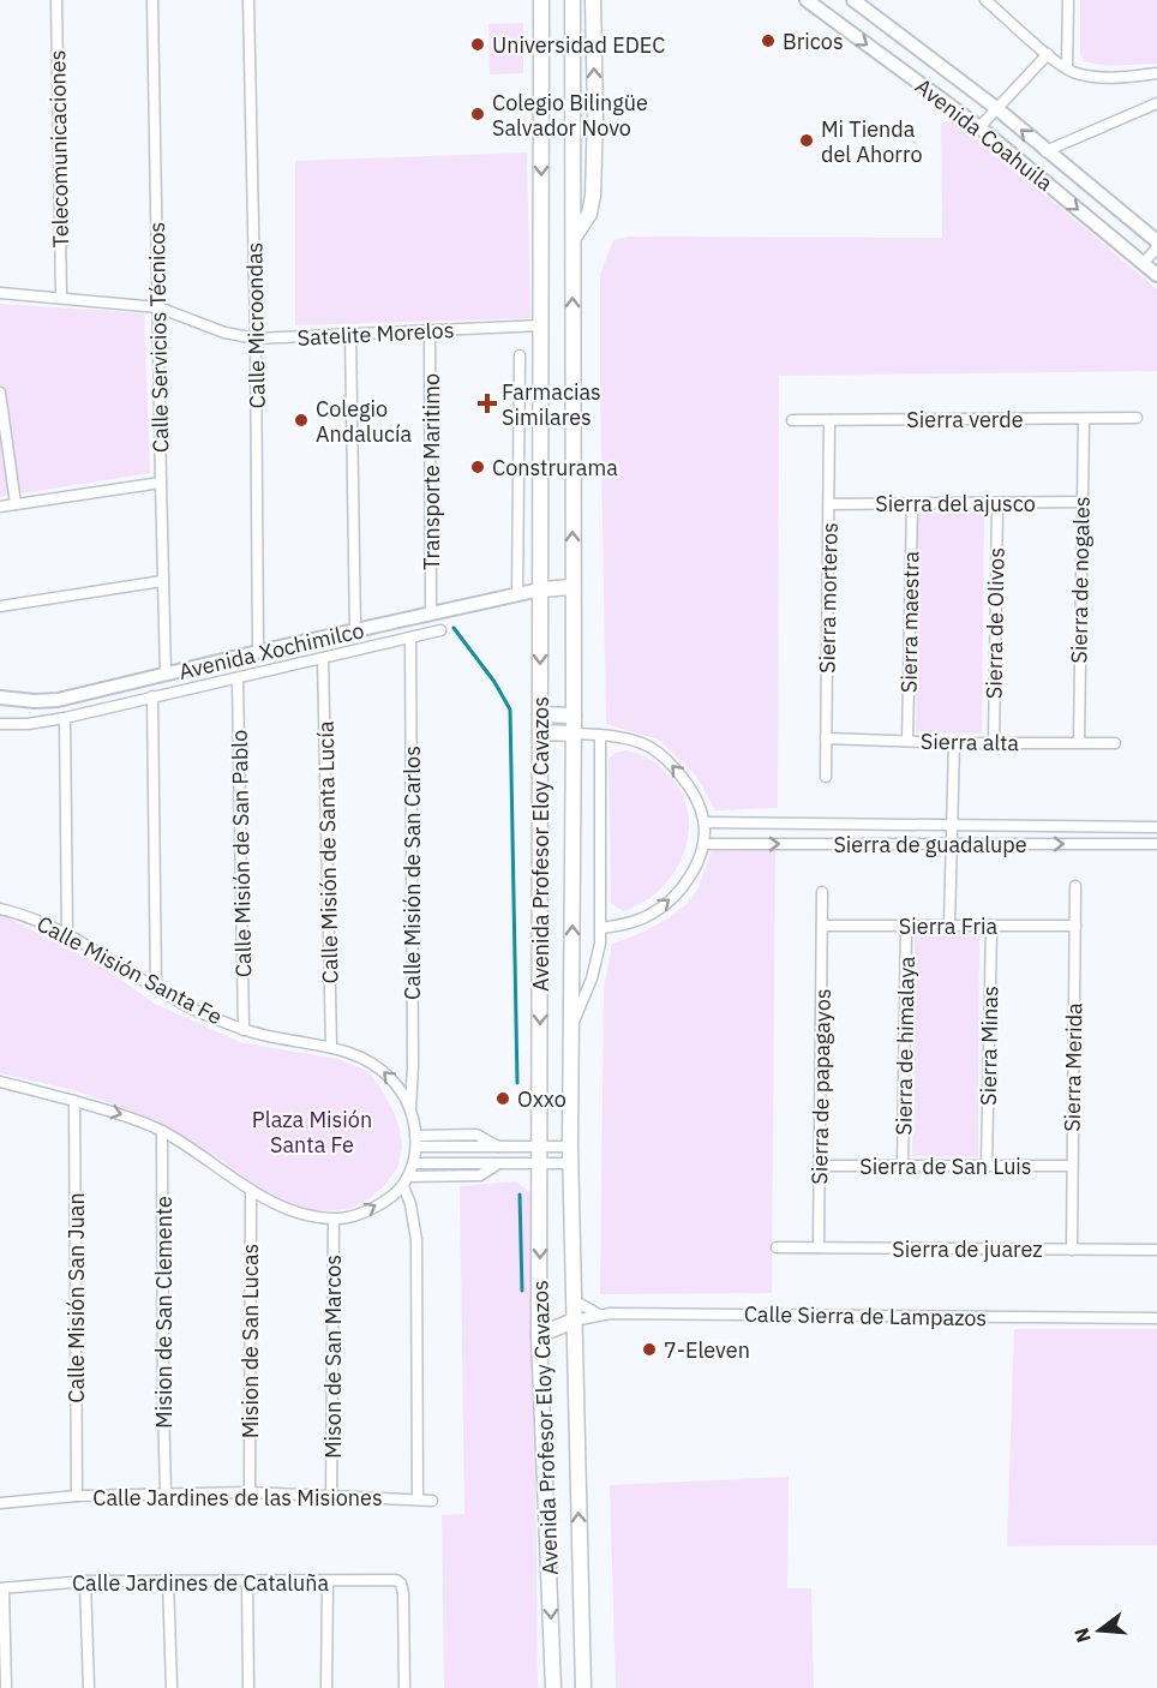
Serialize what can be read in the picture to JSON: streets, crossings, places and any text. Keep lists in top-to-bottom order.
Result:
{
  "streets": {
    "main road": ["Avenida Profesor Eloy Cavazos"],
    "street": [
      "Avenida Coahuila",
      "Telecomunicaciones",
      "Calle Microondas",
      "Satelite Morelos",
      "Calle Servicios Técnicos",
      "Sierra verde",
      "Transporte Maritimo",
      "Sierra del ajusco",
      "Sierra de nogales",
      "Sierra morteros",
      "Sierra maestra",
      "Sierra de Olivos",
      "Avenida Xochimilco",
      "Sierra alta",
      "Sierra de guadalupe",
      "Calle Misión de Santa Lucía",
      "Calle Misión de San Pablo",
      "Calle Misión de San Carlos",
      "Sierra Fria",
      "Calle Misión Santa Fe",
      "Sierra de himalaya",
      "Sierra Minas",
      "Sierra Merida",
      "Sierra de papagayos",
      "Sierra de San Luis",
      "Sierra de juarez",
      "Calle Misión San Juan",
      "Mision de San Clemente",
      "Calle Sierra de Lampazos",
      "Mision de San Lucas",
      "Mison de San Marcos",
      "Calle Jardines de las Misiones",
      "Calle Jardines de Cataluña"
    ]
  },
  "crossings": [
    ["Telecomunicaciones", "Satelite Morelos"],
    ["Calle Microondas", "Satelite Morelos"],
    ["Calle Microondas", "Avenida Xochimilco"],
    ["Satelite Morelos", "Calle Servicios Técnicos"],
    ["Satelite Morelos", "Transporte Maritimo"],
    ["Satelite Morelos", "Avenida Profesor Eloy Cavazos"],
    ["Calle Servicios Técnicos", "Avenida Xochimilco"],
    ["Sierra verde", "Sierra de nogales"],
    ["Sierra verde", "Sierra morteros"],
    ["Transporte Maritimo", "Avenida Xochimilco"],
    ["Sierra del ajusco", "Sierra de nogales"],
    ["Sierra del ajusco", "Sierra morteros"],
    ["Sierra del ajusco", "Sierra maestra"],
    ["Sierra del ajusco", "Sierra de Olivos"],
    ["Sierra de nogales", "Sierra alta"],
    ["Sierra morteros", "Sierra alta"],
    ["Sierra maestra", "Sierra alta"],
    ["Sierra de Olivos", "Sierra alta"],
    ["Avenida Xochimilco", "Avenida Profesor Eloy Cavazos"],
    ["Avenida Profesor Eloy Cavazos", "Calle Sierra de Lampazos"],
    ["Calle Misión de Santa Lucía", "Calle Misión Santa Fe"],
    ["Calle Misión de San Pablo", "Calle Misión Santa Fe"],
    ["Calle Misión de San Carlos", "Calle Misión Santa Fe"],
    ["Sierra Fria", "Sierra de himalaya"],
    ["Sierra Fria", "Sierra Minas"],
    ["Sierra Fria", "Sierra Merida"],
    ["Sierra Fria", "Sierra de papagayos"],
    ["Sierra de himalaya", "Sierra de San Luis"],
    ["Sierra Minas", "Sierra de San Luis"],
    ["Sierra Merida", "Sierra de San Luis"],
    ["Sierra Merida", "Sierra de juarez"],
    ["Sierra de papagayos", "Sierra de San Luis"],
    ["Sierra de papagayos", "Sierra de juarez"],
    ["Calle Misión San Juan", "Calle Jardines de las Misiones"],
    ["Mision de San Clemente", "Calle Jardines de las Misiones"],
    ["Mision de San Lucas", "Calle Jardines de las Misiones"],
    ["Mison de San Marcos", "Calle Jardines de las Misiones"]
  ],
  "parks": ["Plaza Misión Santa Fe"],
  "places": {
    "other": [
      "Bricos",
      "Universidad EDEC",
      "Colegio Bilingüe Salvador Novo",
      "Mi Tienda del Ahorro",
      "Colegio Andalucía",
      "Construrama",
      "Oxxo",
      "7-Eleven"
    ],
    "health": ["Farmacias Similares"]
  },
  "north": "left"
}
